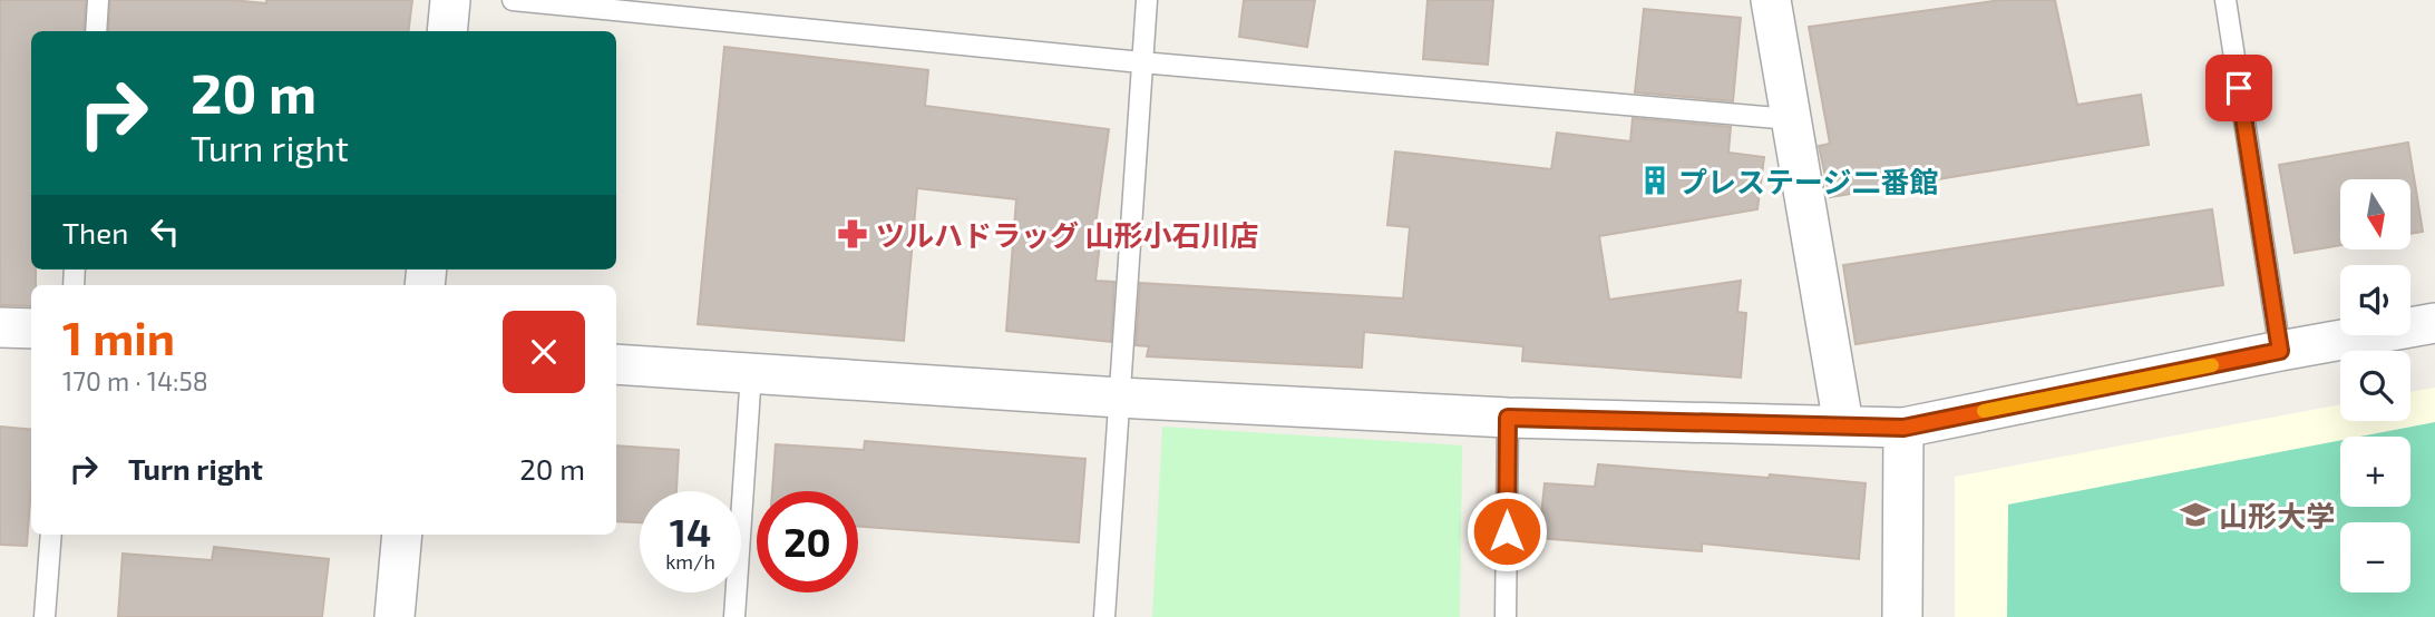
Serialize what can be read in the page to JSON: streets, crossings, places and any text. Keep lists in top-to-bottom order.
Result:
{
  "places": {
    "building": ["プレステージ二番館"],
    "pharmacy": ["ツルハドラッグ 山形小石川店"],
    "school or university": ["山形大学"]
  },
  "north": "bottom",
  "page": {
    "turn": ["20 m", "Turn right"],
    "map_buttons": ["+", "−"],
    "then": "Then",
    "heading": ["1 min", "170 m · 14:58"],
    "list": [
      {
        "name": "Turn right",
        "value": "20 m"
      }
    ],
    "speed": "14 km/h",
    "limit": "20"
  }
}
